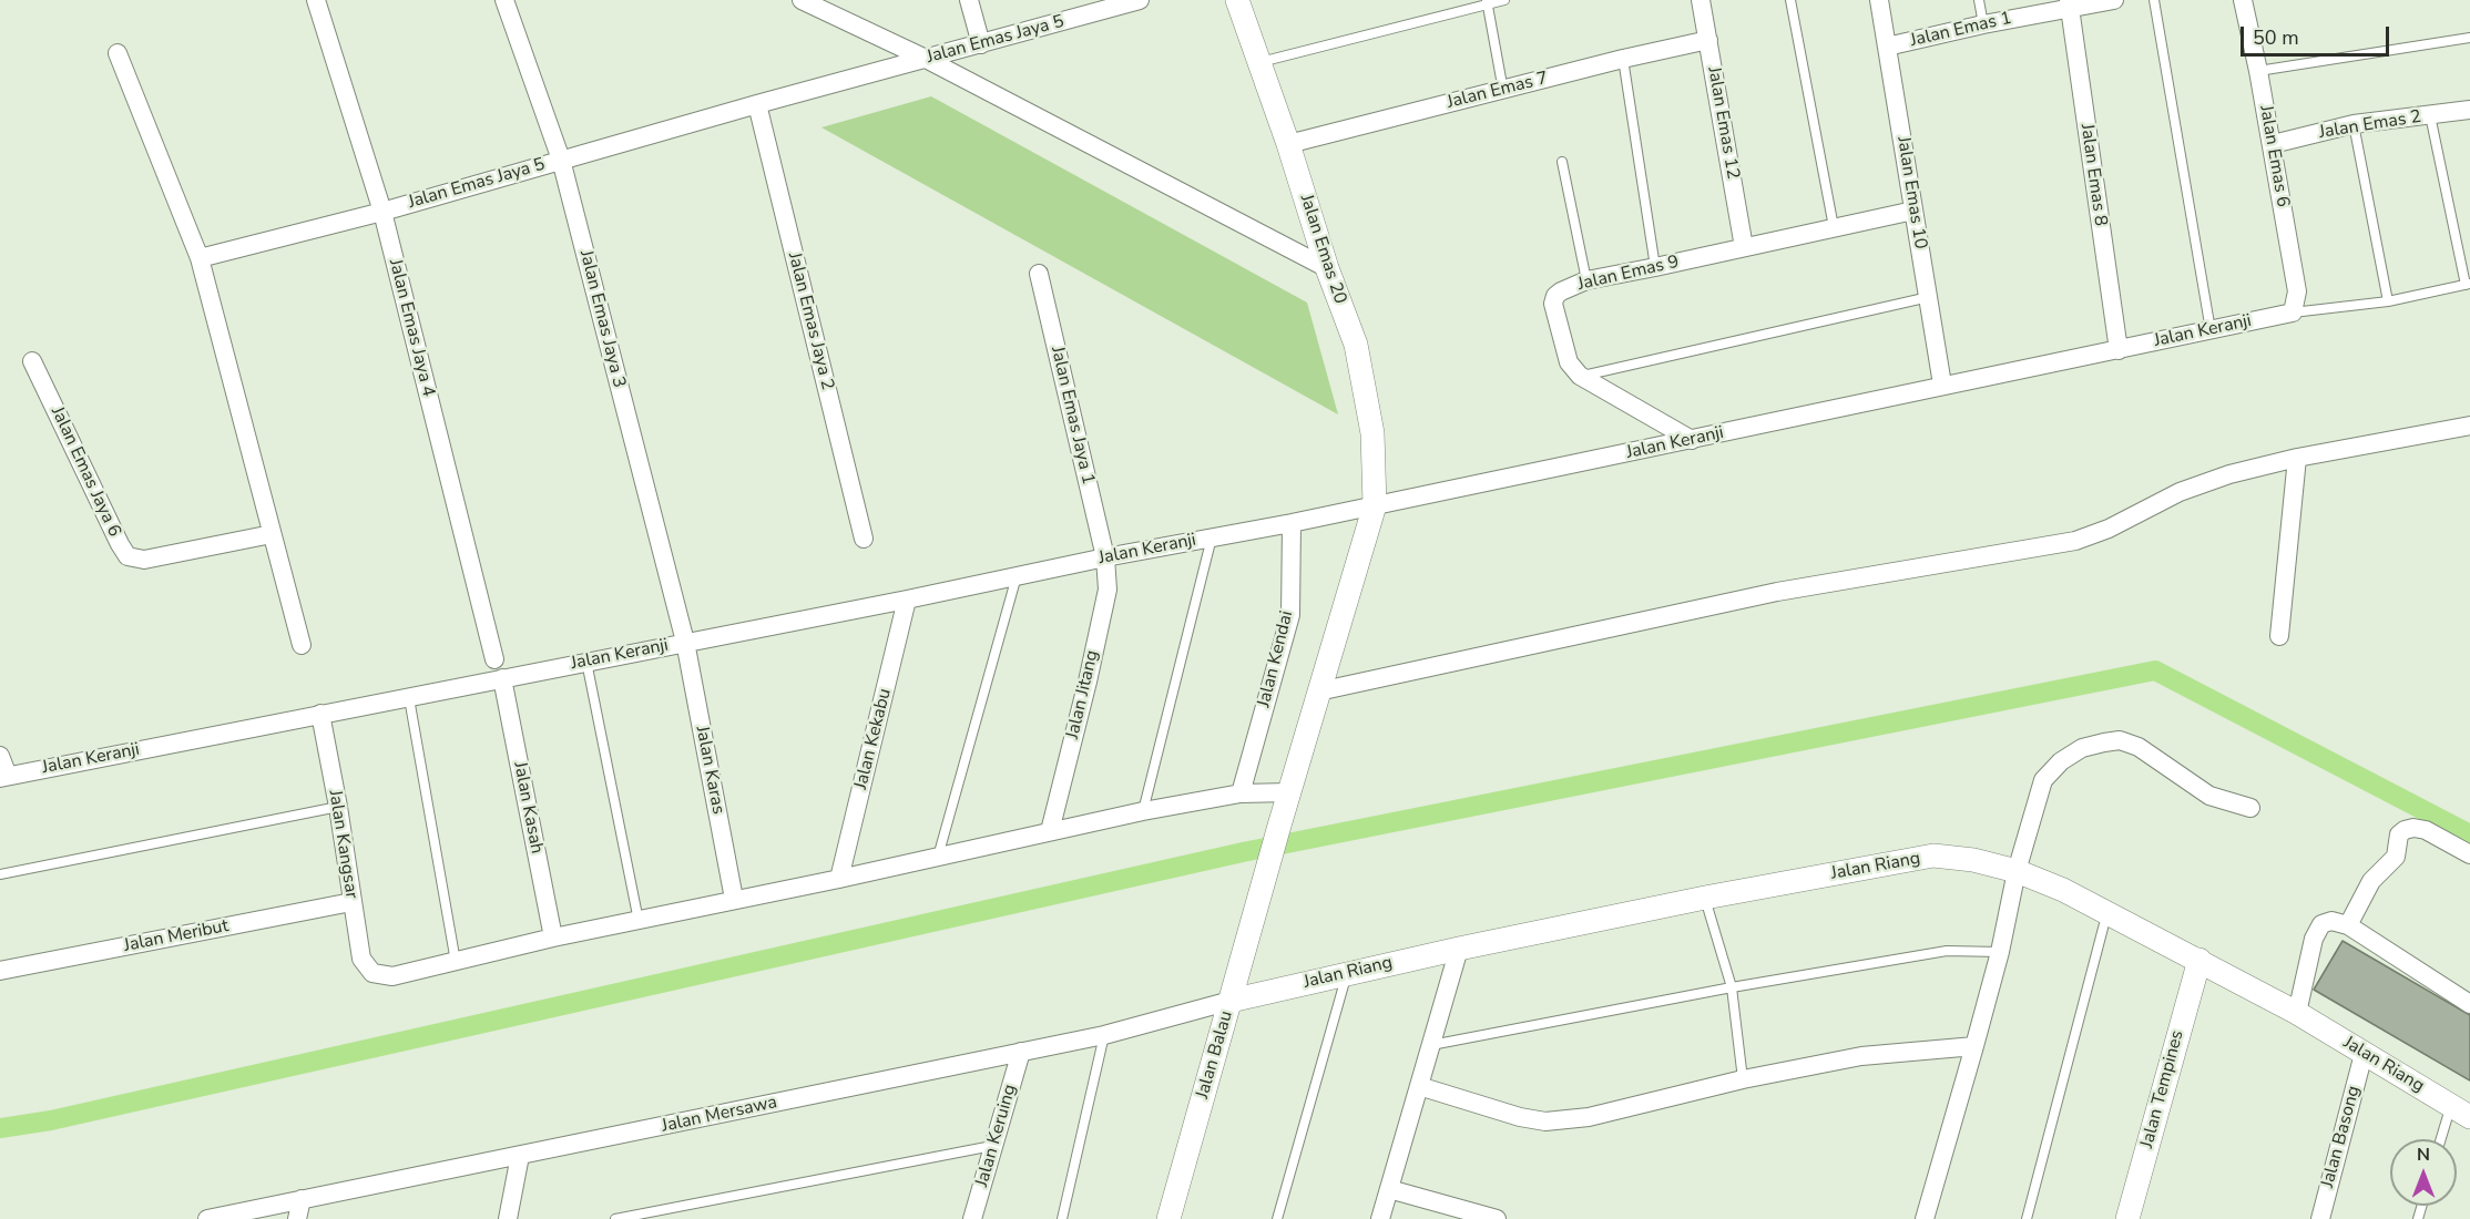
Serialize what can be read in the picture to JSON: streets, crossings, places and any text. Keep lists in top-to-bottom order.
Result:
{
  "streets": {
    "street": [
      "Jalan Emas 1",
      "Jalan Emas Jaya 5",
      "Jalan Emas 7",
      "Jalan Emas 12",
      "Jalan Emas 2",
      "Jalan Emas 6",
      "Jalan Emas 8",
      "Jalan Emas 10",
      "Jalan Emas 20",
      "Jalan Emas 9",
      "Jalan Emas Jaya 3",
      "Jalan Emas Jaya 2",
      "Jalan Emas Jaya 4",
      "Jalan Keranji",
      "Jalan Emas Jaya 1",
      "Jalan Emas Jaya 6",
      "Jalan Kendai",
      "Jalan Jitang",
      "Jalan Kekabu",
      "Jalan Karas",
      "Jalan Kasah",
      "Jalan Kangsar",
      "Jalan Riang",
      "Jalan Meribut",
      "Jalan Balau",
      "Jalan Tempines",
      "Jalan Mersawa",
      "Jalan Keruing",
      "Jalan Basong"
    ]
  },
  "crossings": [
    ["Jalan Emas 1", "Jalan Emas 8"],
    ["Jalan Emas 1", "Jalan Emas 10"],
    ["Jalan Emas Jaya 5", "Jalan Emas Jaya 3"],
    ["Jalan Emas Jaya 5", "Jalan Emas Jaya 2"],
    ["Jalan Emas Jaya 5", "Jalan Emas Jaya 4"],
    ["Jalan Emas 7", "Jalan Emas 12"],
    ["Jalan Emas 7", "Jalan Emas 20"],
    ["Jalan Emas 12", "Jalan Emas 9"],
    ["Jalan Emas 2", "Jalan Emas 6"],
    ["Jalan Emas 6", "Jalan Keranji"],
    ["Jalan Emas 8", "Jalan Keranji"],
    ["Jalan Emas 10", "Jalan Emas 9"],
    ["Jalan Emas 10", "Jalan Keranji"],
    ["Jalan Emas 20", "Jalan Keranji"],
    ["Jalan Emas 20", "Jalan Balau"],
    ["Jalan Emas Jaya 3", "Jalan Keranji"],
    ["Jalan Emas Jaya 3", "Jalan Karas"],
    ["Jalan Keranji", "Jalan Emas Jaya 1"],
    ["Jalan Keranji", "Jalan Kendai"],
    ["Jalan Keranji", "Jalan Jitang"],
    ["Jalan Keranji", "Jalan Kekabu"],
    ["Jalan Keranji", "Jalan Karas"],
    ["Jalan Keranji", "Jalan Kasah"],
    ["Jalan Keranji", "Jalan Kangsar"],
    ["Jalan Emas Jaya 1", "Jalan Jitang"],
    ["Jalan Kangsar", "Jalan Meribut"],
    ["Jalan Riang", "Jalan Balau"],
    ["Jalan Riang", "Jalan Tempines"],
    ["Jalan Riang", "Jalan Mersawa"],
    ["Jalan Riang", "Jalan Basong"],
    ["Jalan Balau", "Jalan Mersawa"],
    ["Jalan Mersawa", "Jalan Keruing"]
  ],
  "scale_bar": "50 m",
  "north": "top"
}
